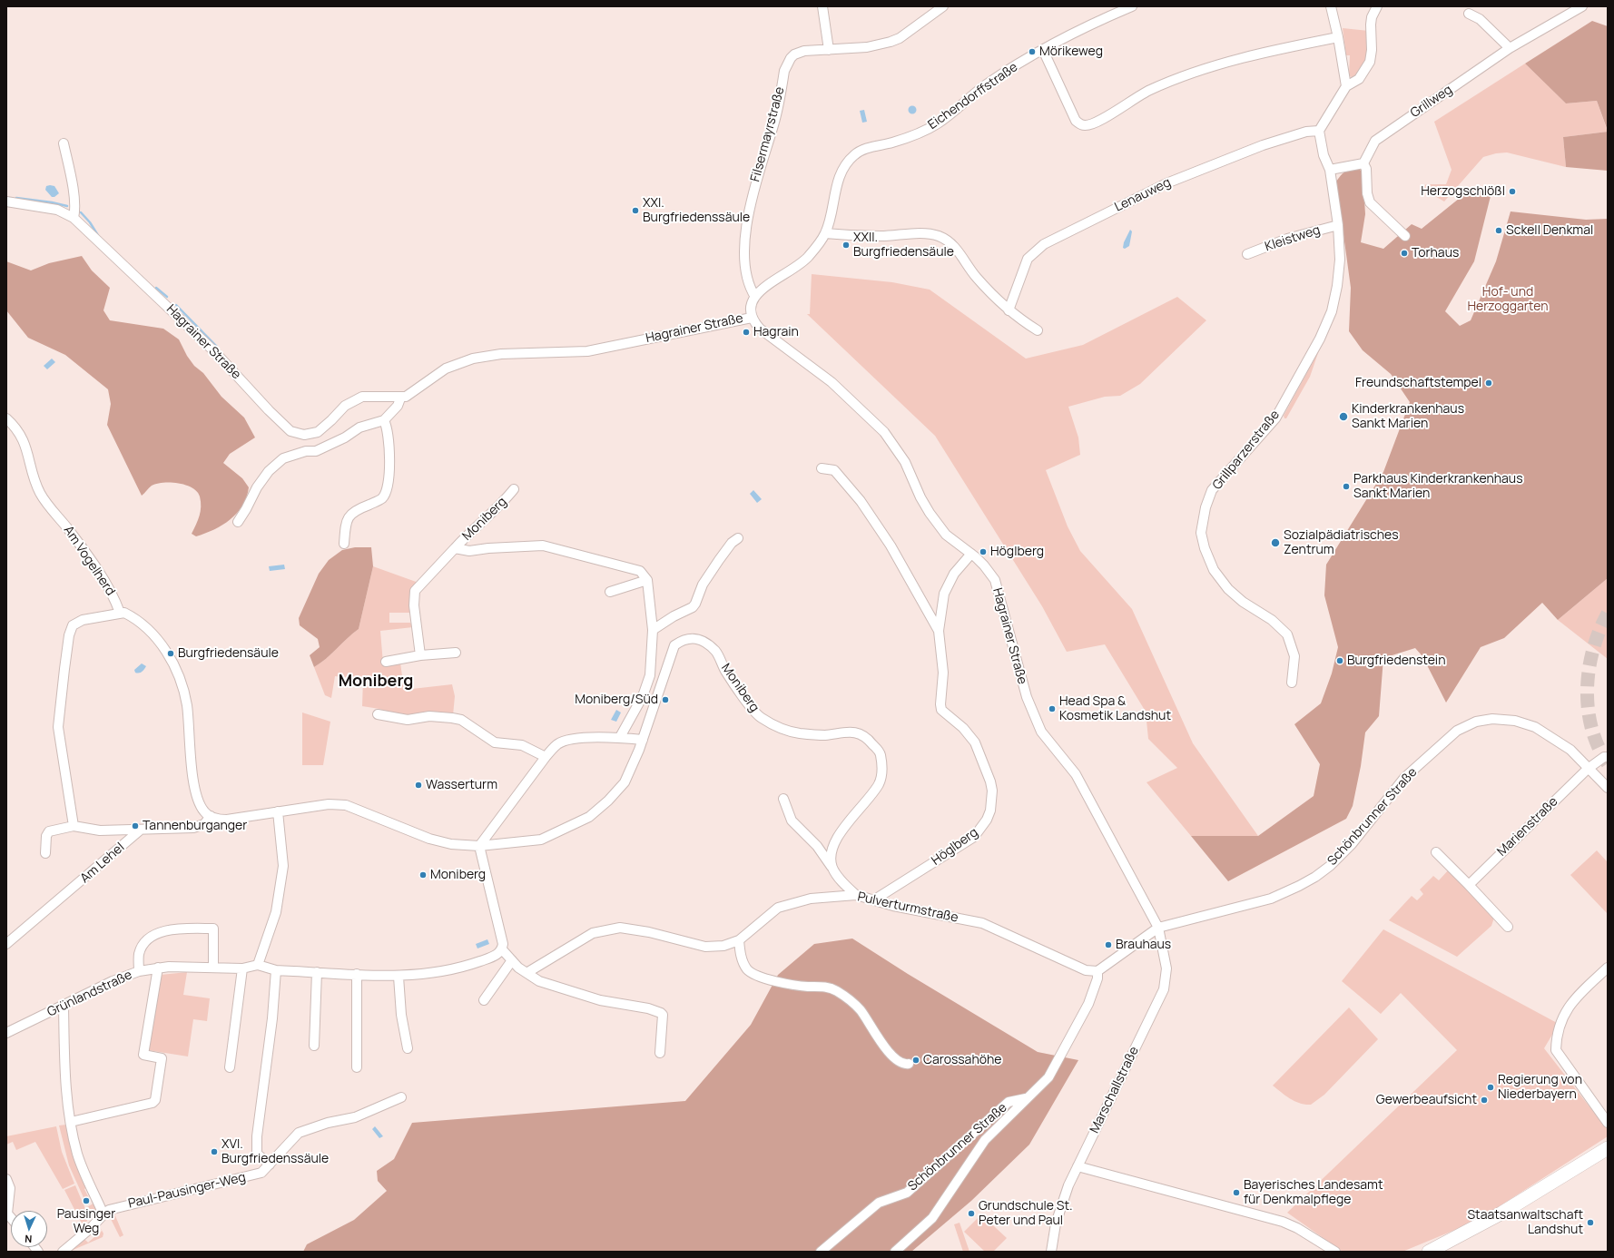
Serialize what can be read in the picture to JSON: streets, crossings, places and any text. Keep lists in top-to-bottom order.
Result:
{
  "streets": {
    "street": [
      "Eichendorffstraße",
      "Grillweg",
      "Filsermayrstraße",
      "Lenauweg",
      "Kleistweg",
      "Hagrainer Straße",
      "Grillparzerstraße",
      "Moniberg",
      "Am Vogelherd",
      "Schönbrunner Straße",
      "Marienstraße",
      "Höglberg",
      "Am Lehel",
      "Pulverturmstraße",
      "Grünlandstraße",
      "Marschallstraße",
      "Paul-Pausinger-Weg"
    ]
  },
  "crossings": [
    ["Eichendorffstraße", "Filsermayrstraße"],
    ["Lenauweg", "Grillparzerstraße"],
    ["Kleistweg", "Grillparzerstraße"],
    ["Hagrainer Straße", "Schönbrunner Straße"],
    ["Hagrainer Straße", "Höglberg"],
    ["Hagrainer Straße", "Marschallstraße"],
    ["Schönbrunner Straße", "Marienstraße"],
    ["Schönbrunner Straße", "Pulverturmstraße"],
    ["Schönbrunner Straße", "Marschallstraße"],
    ["Höglberg", "Pulverturmstraße"]
  ],
  "districts": ["Moniberg"],
  "parks": ["Hof- und Herzoggarten"],
  "places": [
    "Mörikeweg",
    "Herzogschlößl",
    "XXI. Burgfriedenssäule",
    "Sckell Denkmal",
    "XXII. Burgfriedensäule",
    "Torhaus",
    "Hagrain",
    "Freundschaftstempel",
    "Kinderkrankenhaus Sankt Marien",
    "Parkhaus Kinderkrankenhaus Sankt Marien",
    "Sozialpädiatrisches Zentrum",
    "Höglberg",
    "Burgfriedensäule",
    "Burgfriedenstein",
    "Moniberg/Süd",
    "Head Spa & Kosmetik Landshut",
    "Wasserturm",
    "Tannenburganger",
    "Moniberg",
    "Brauhaus",
    "Carossahöhe",
    "Regierung von Niederbayern",
    "Gewerbeaufsicht",
    "XVI. Burgfriedenssäule",
    "Bayerisches Landesamt für Denkmalpflege",
    "Pausinger Weg",
    "Grundschule St. Peter und Paul",
    "Staatsanwaltschaft Landshut"
  ],
  "north": "bottom"
}
